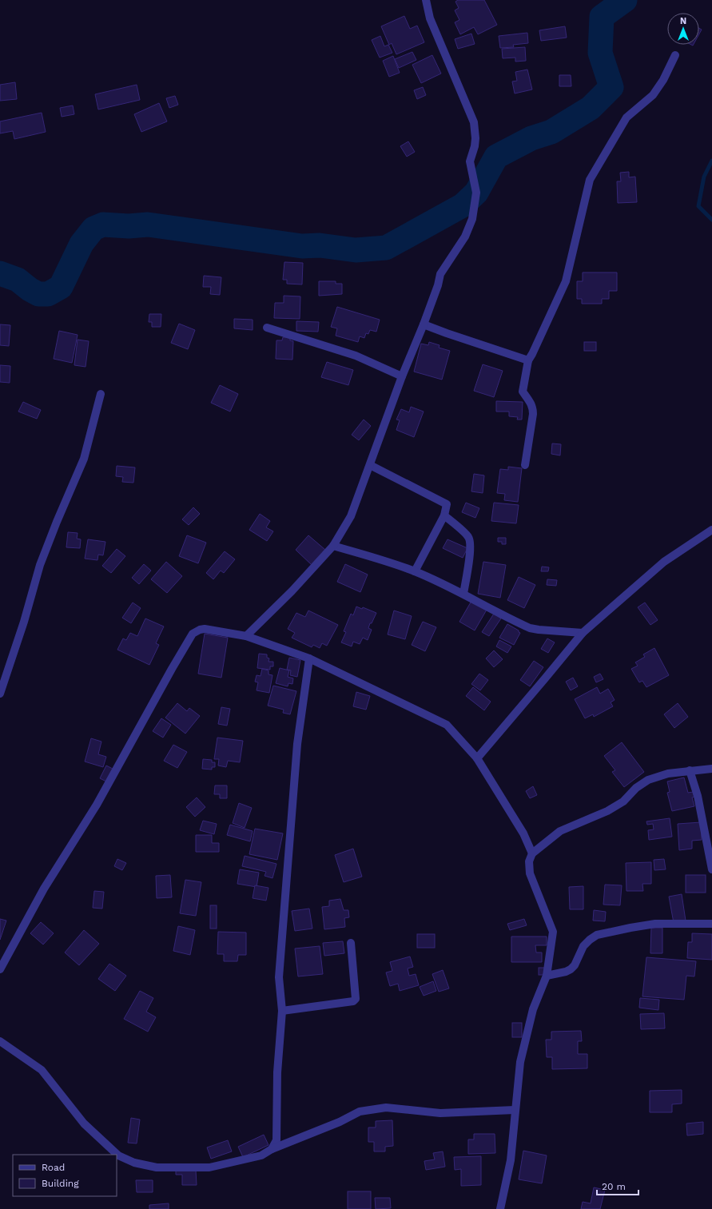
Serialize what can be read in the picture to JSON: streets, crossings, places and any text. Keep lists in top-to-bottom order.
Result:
{
  "legend": ["Road", "Building"],
  "scale_bar": "20 m",
  "north": "top"
}
